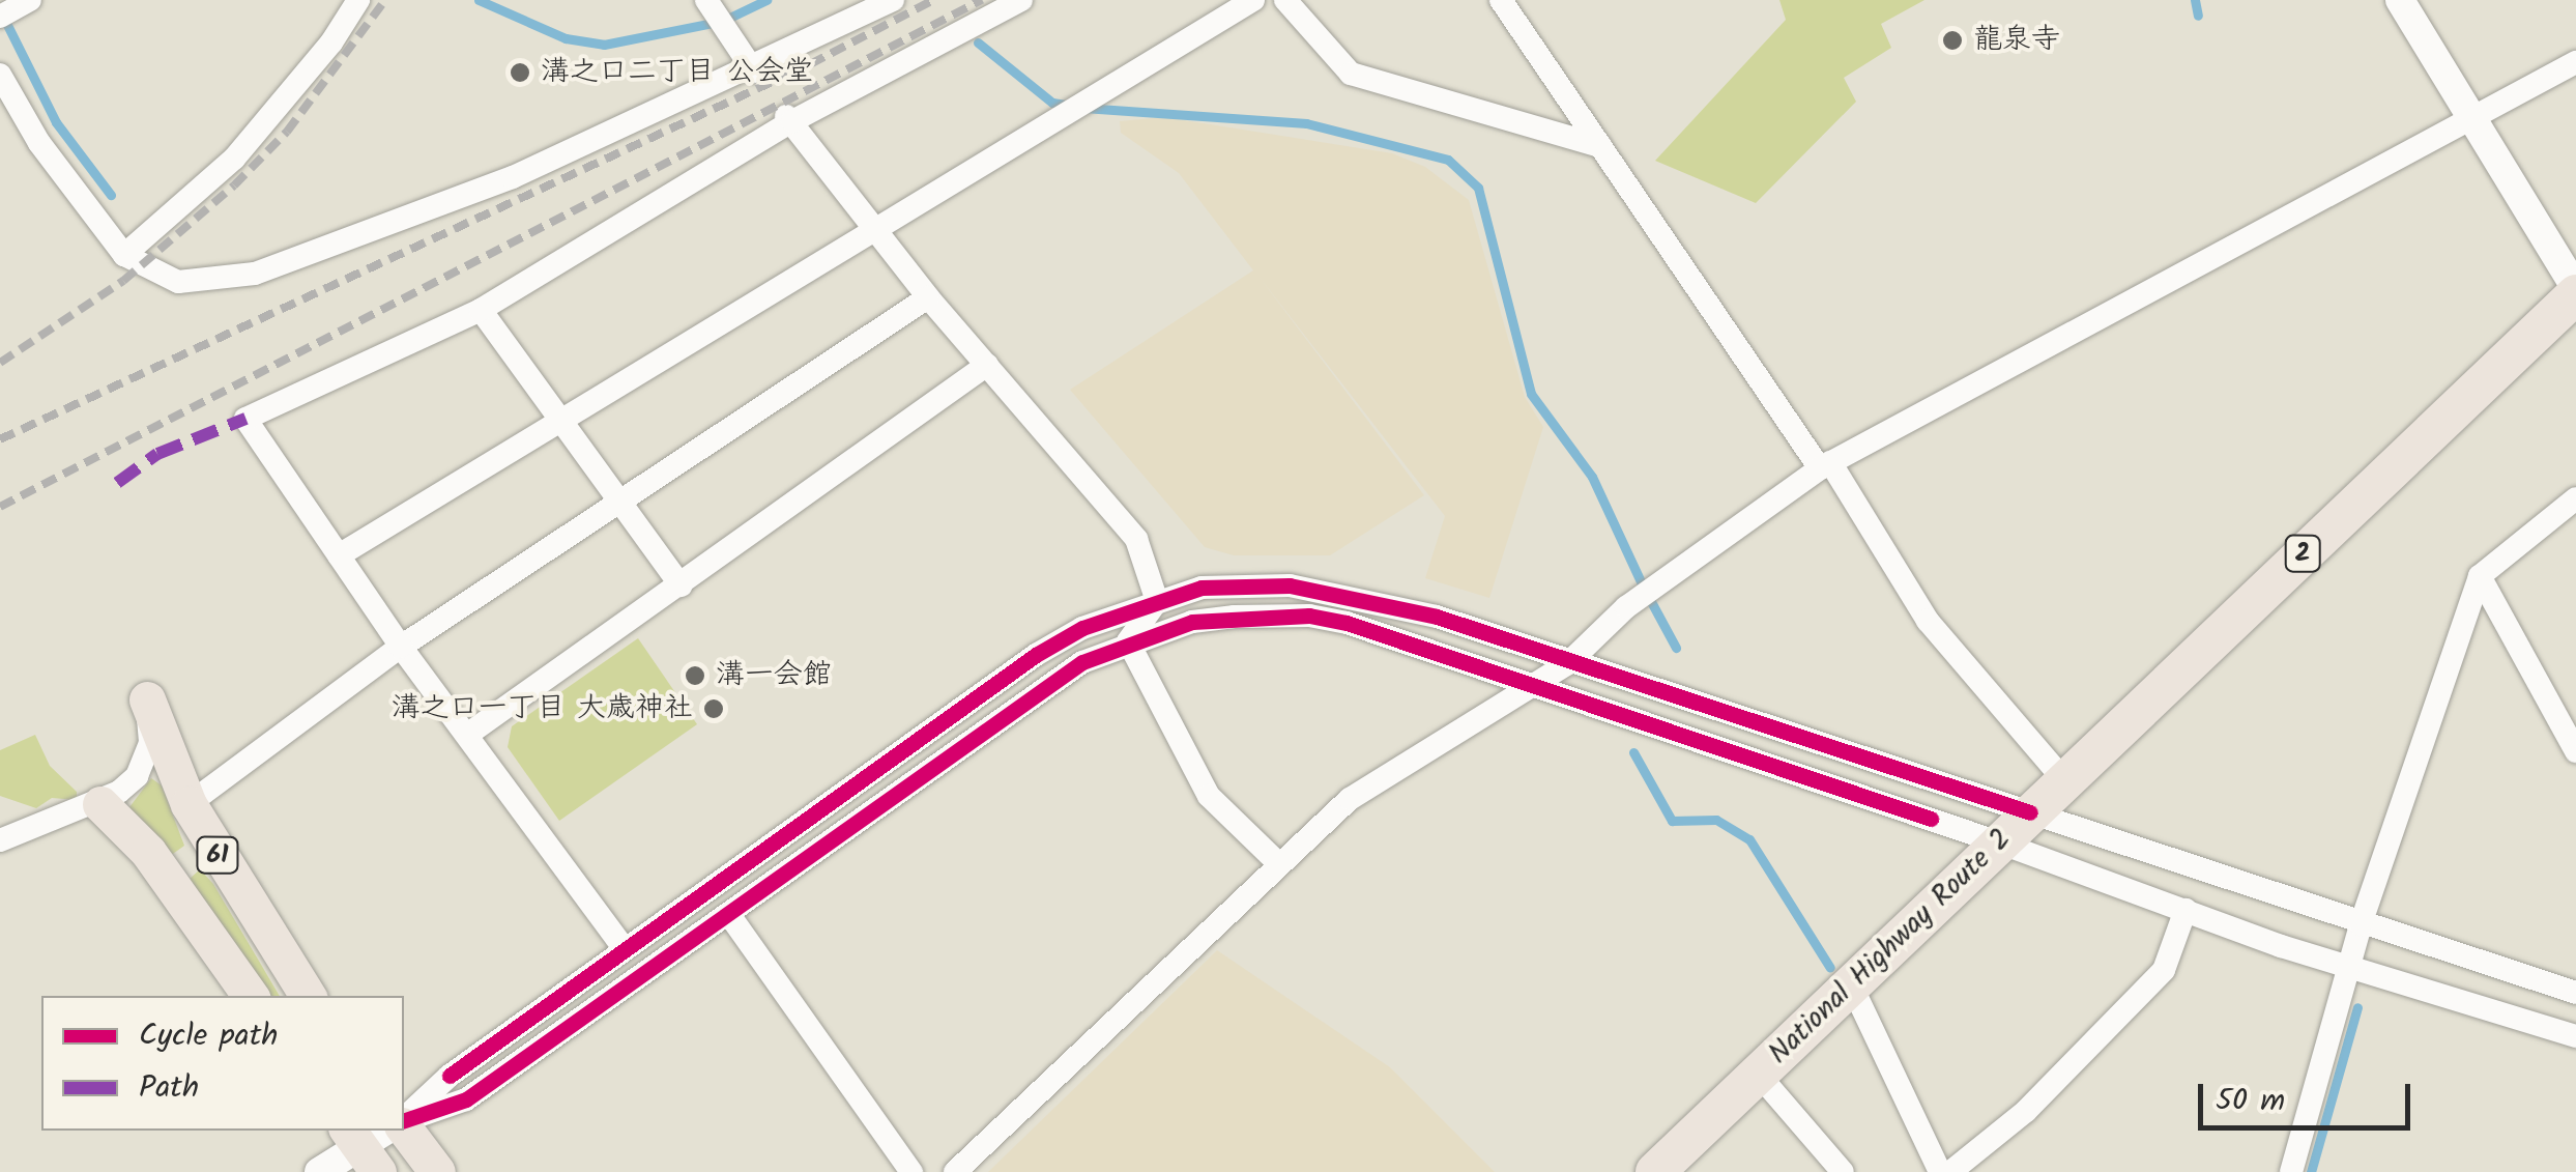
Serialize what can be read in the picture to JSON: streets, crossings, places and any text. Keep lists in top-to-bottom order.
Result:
{
  "streets": {
    "highway": ["2", "National Highway Route 2"],
    "main road": ["61"]
  },
  "places": [
    "龍泉寺",
    "溝之口二丁目 公会堂",
    "溝一会館",
    "溝之口一丁目 大歳神社"
  ],
  "legend": ["Cycle path", "Path"],
  "scale_bar": "50 m"
}
